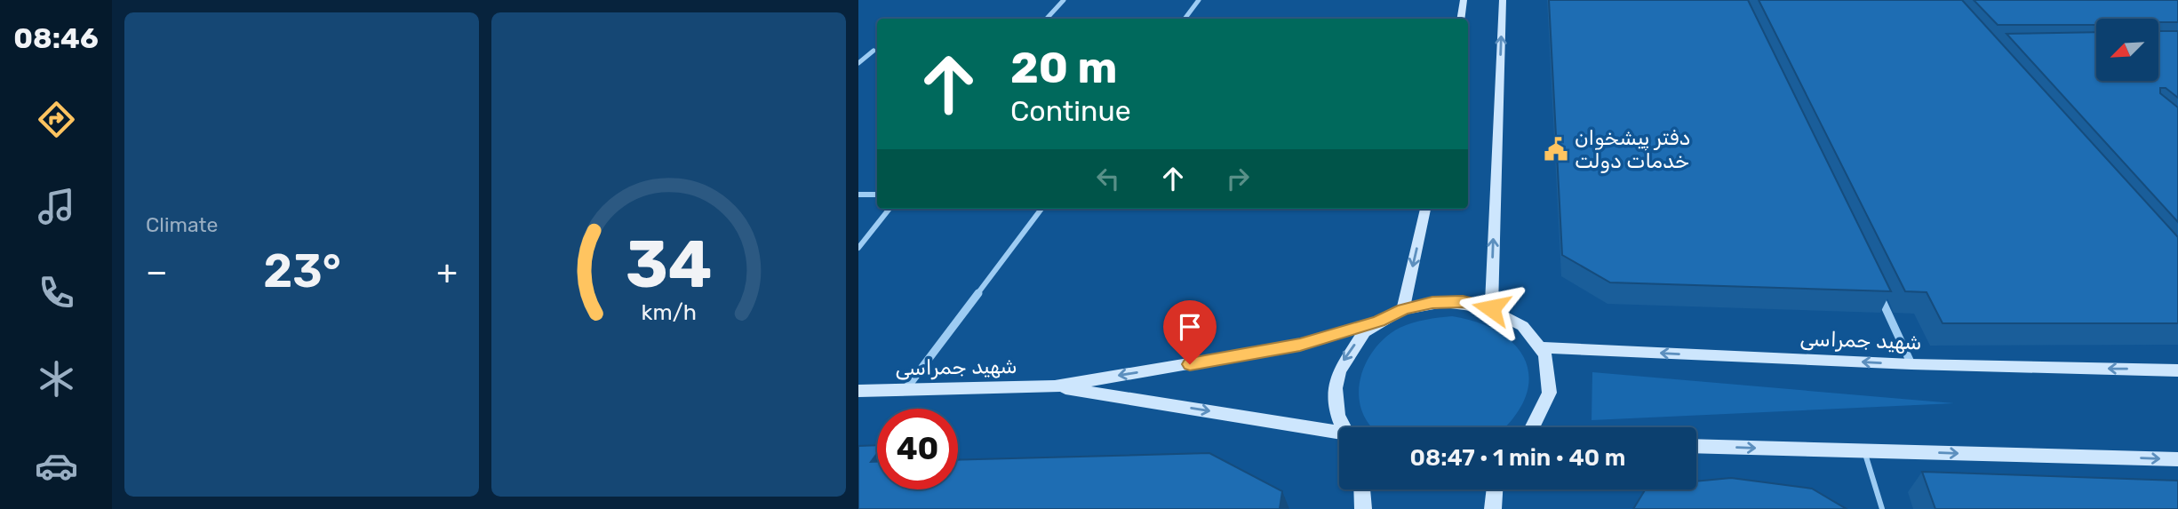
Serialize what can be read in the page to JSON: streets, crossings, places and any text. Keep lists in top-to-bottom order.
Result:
{
  "streets": {
    "street": ["شهید جمراسی"]
  },
  "places": {
    "public building": ["دفتر پیشخوان خدمات دولت"]
  },
  "north": "bottom left",
  "page": {
    "tabs": "08:46",
    "tile": "Climate",
    "turn": ["20 m", "Continue"],
    "heat": ["−", "23°", "+"],
    "limit": "40",
    "trip": "08:47 · 1 min · 40 m",
    "gauge": ["34", "km/h"]
  }
}
